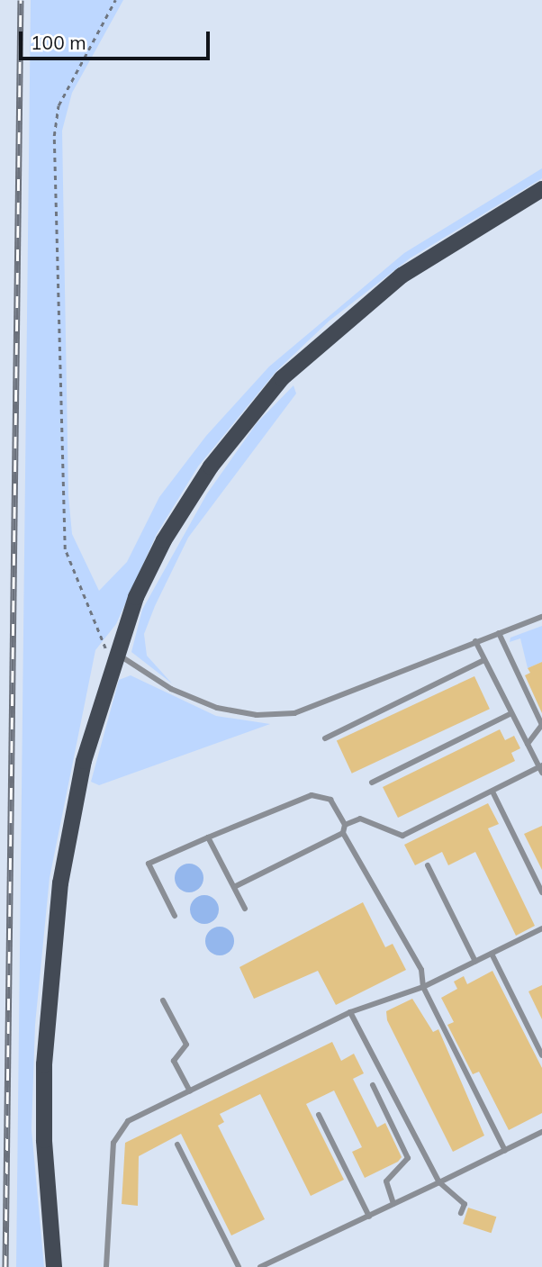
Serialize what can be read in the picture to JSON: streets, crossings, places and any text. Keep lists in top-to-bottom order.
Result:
{
  "scale_bar": "100 m"
}
